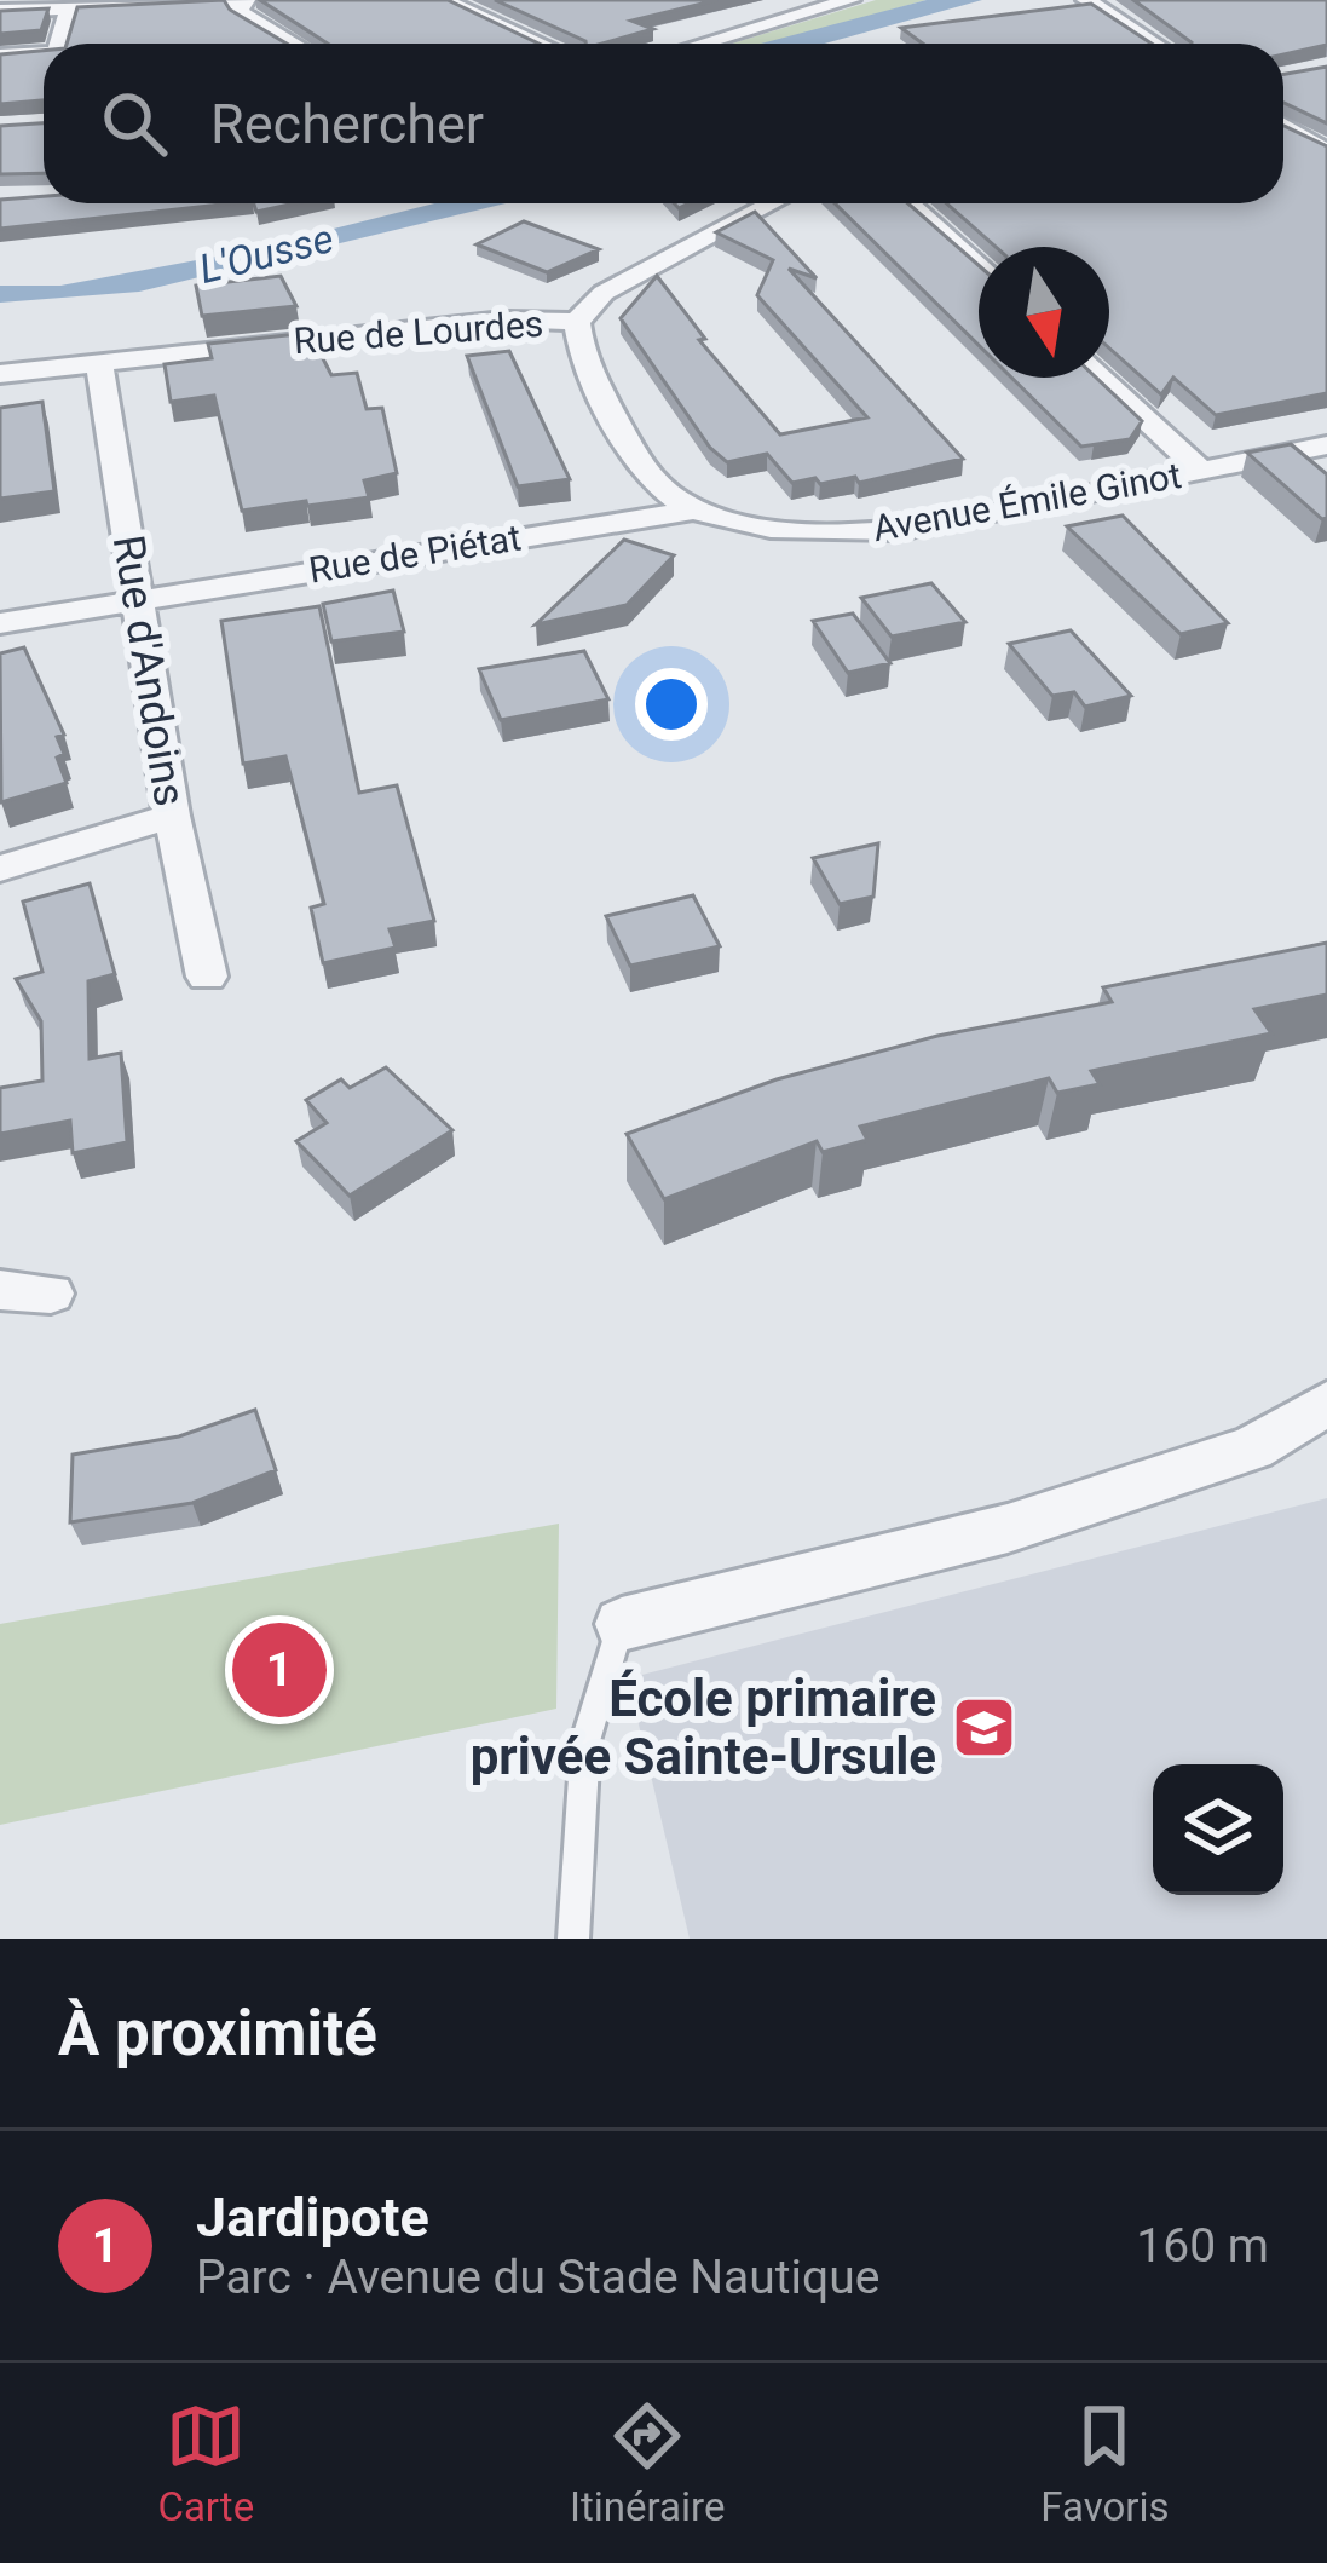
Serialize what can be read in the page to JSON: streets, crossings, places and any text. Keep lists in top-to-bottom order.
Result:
{
  "streets": {
    "street": [
      "Rue de Lourdes",
      "Avenue Émile Ginot",
      "Rue de Piétat",
      "Rue d'Andoins"
    ]
  },
  "crossings": [
    ["Rue de Lourdes", "Rue d'Andoins"],
    ["Avenue Émile Ginot", "Rue de Piétat"],
    ["Rue de Piétat", "Rue d'Andoins"]
  ],
  "water": ["L'Ousse"],
  "places": {
    "school or university": ["École primaire privée Sainte-Ursule"]
  },
  "north": "bottom",
  "page": {
    "search": "Rechercher",
    "pins": "1",
    "heading": "À proximité",
    "list": [
      {
        "mark": "1",
        "name": "Jardipote",
        "note": "Parc · Avenue du Stade Nautique",
        "value": "160 m"
      }
    ],
    "nav": ["Carte", "Itinéraire", "Favoris"]
  }
}
